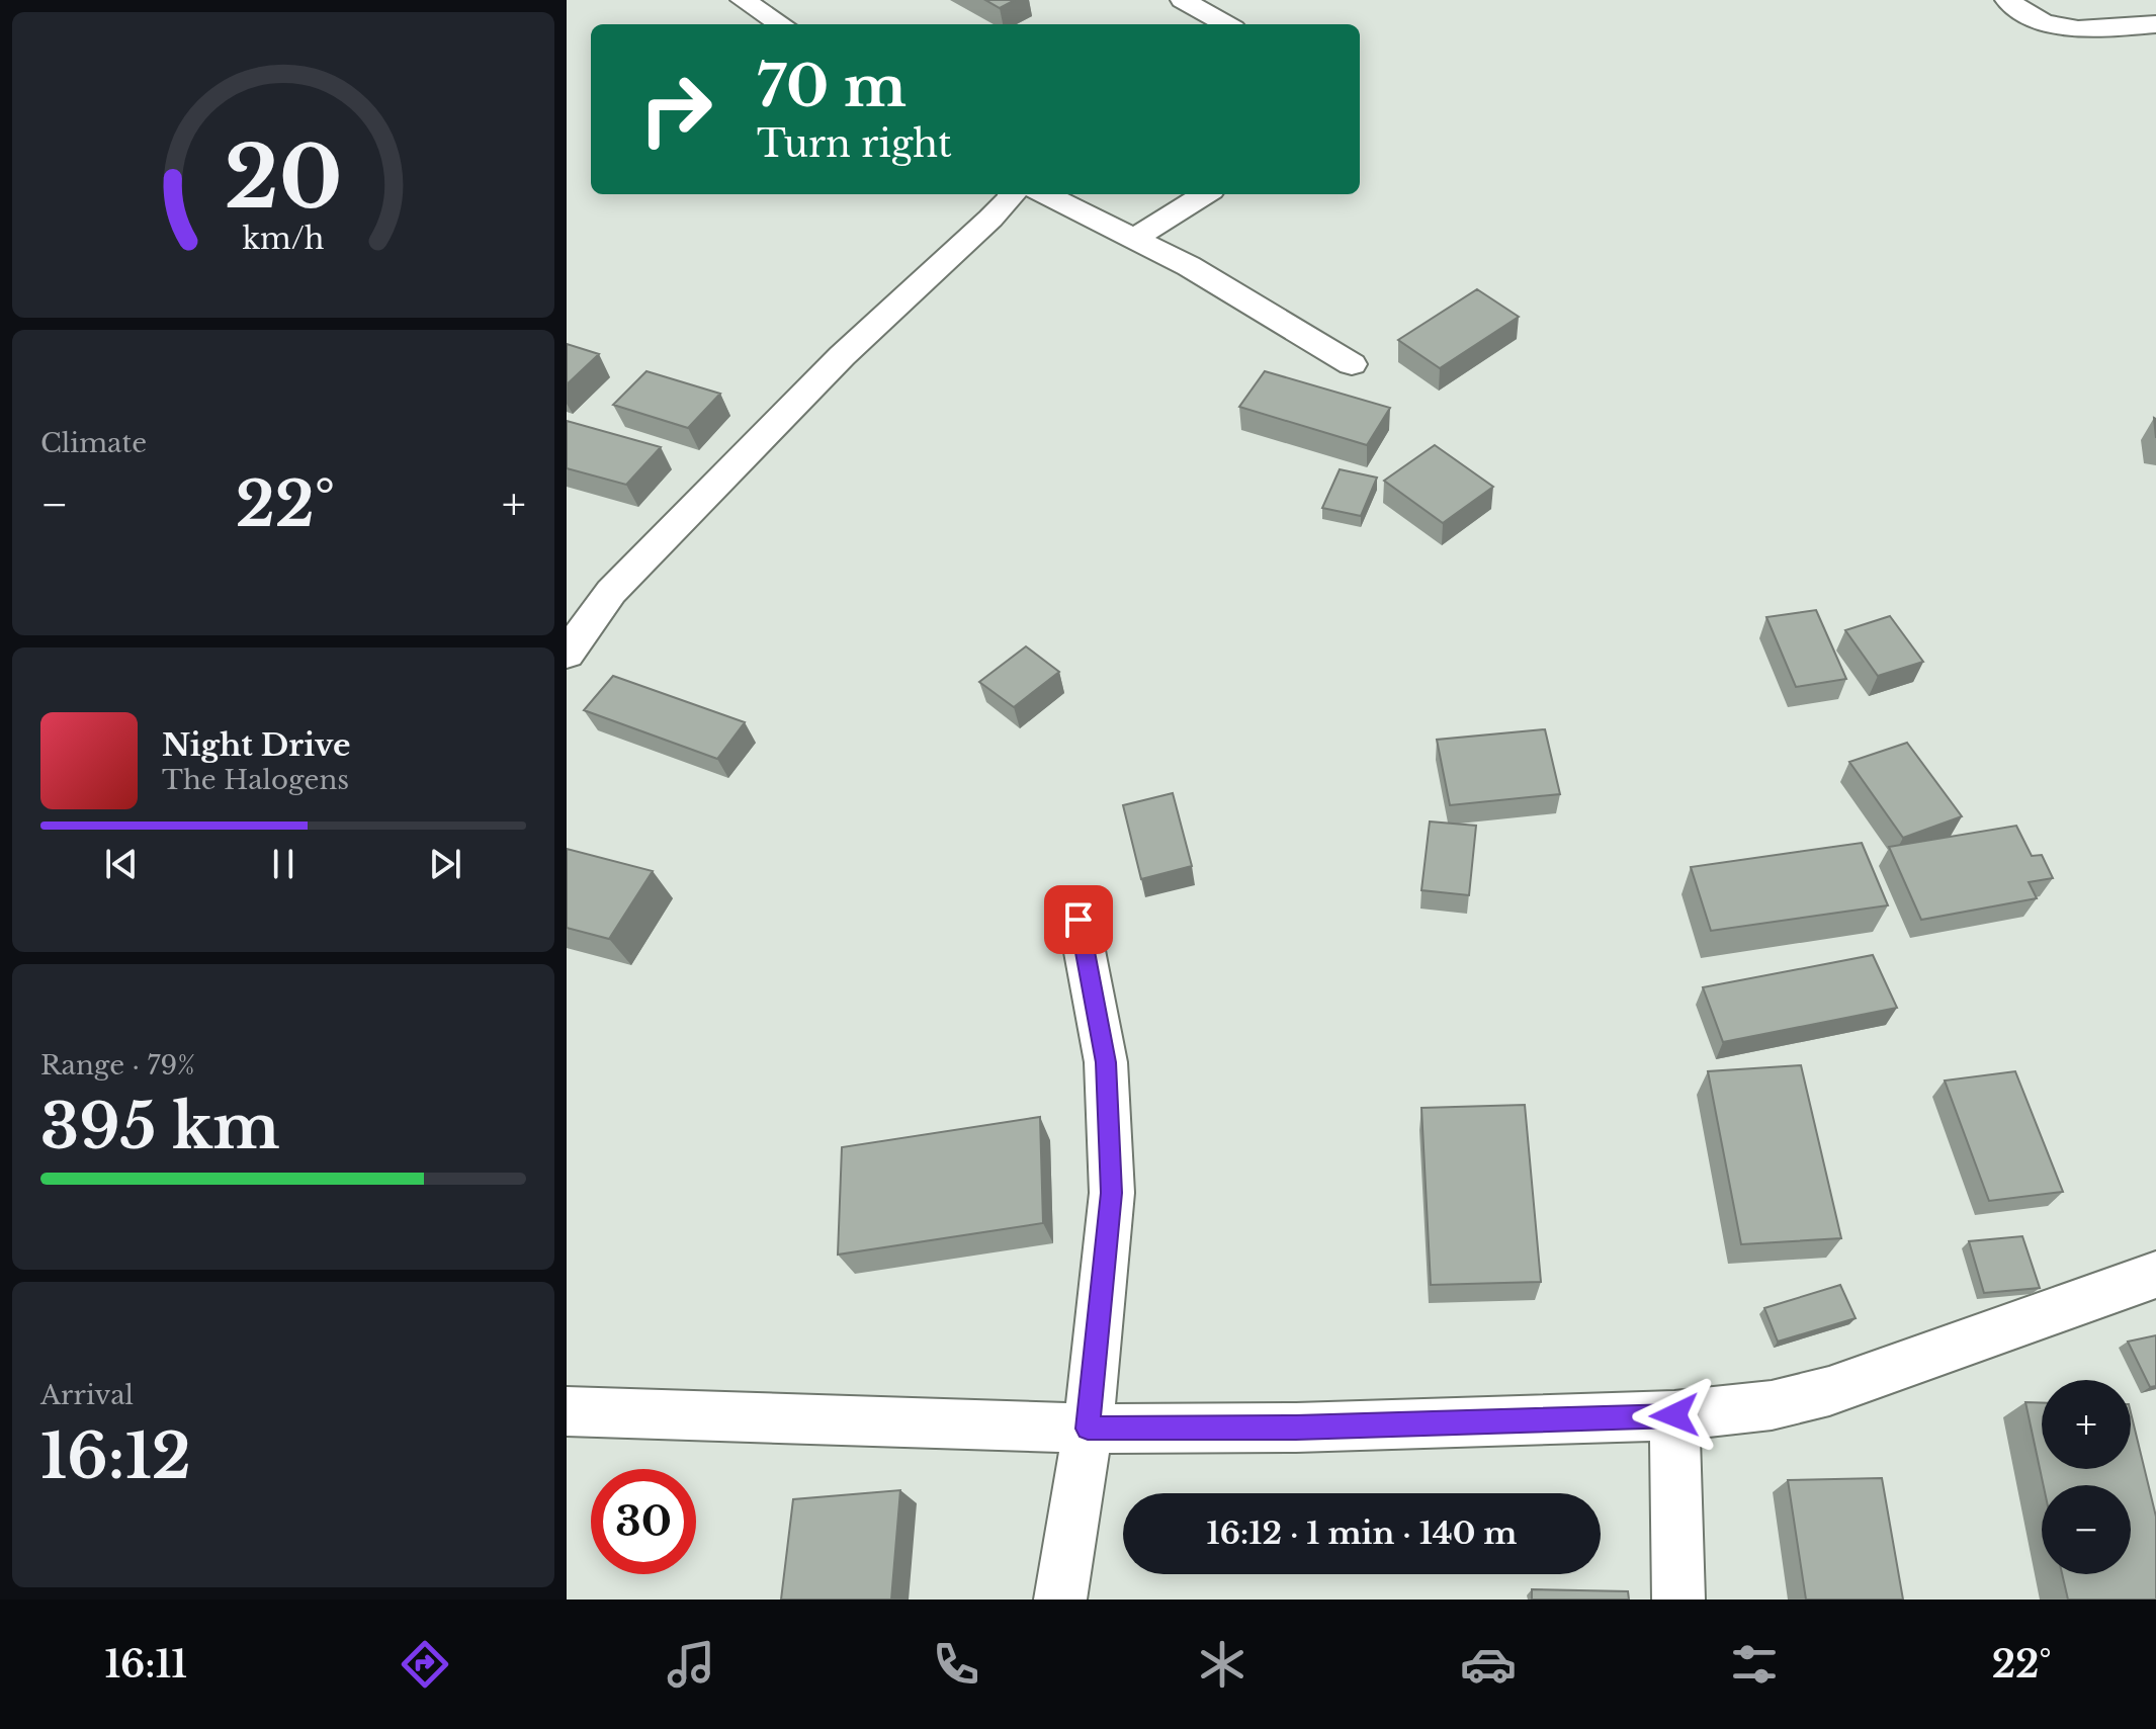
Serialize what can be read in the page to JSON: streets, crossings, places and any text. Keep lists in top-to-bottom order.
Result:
{
  "page": {
    "turn": ["70 m", "Turn right"],
    "tile": [
      "Climate",
      ["Range · 79%", "395 km"],
      ["Arrival", "16:12"]
    ],
    "heat": ["−", "22°", "+"],
    "song": ["Night Drive", "The Halogens"],
    "map_buttons": ["+", "−"],
    "limit": "30",
    "trip": "16:12 · 1 min · 140 m",
    "tabs": ["16:11", "22°"],
    "gauge": ["20", "km/h"]
  }
}
